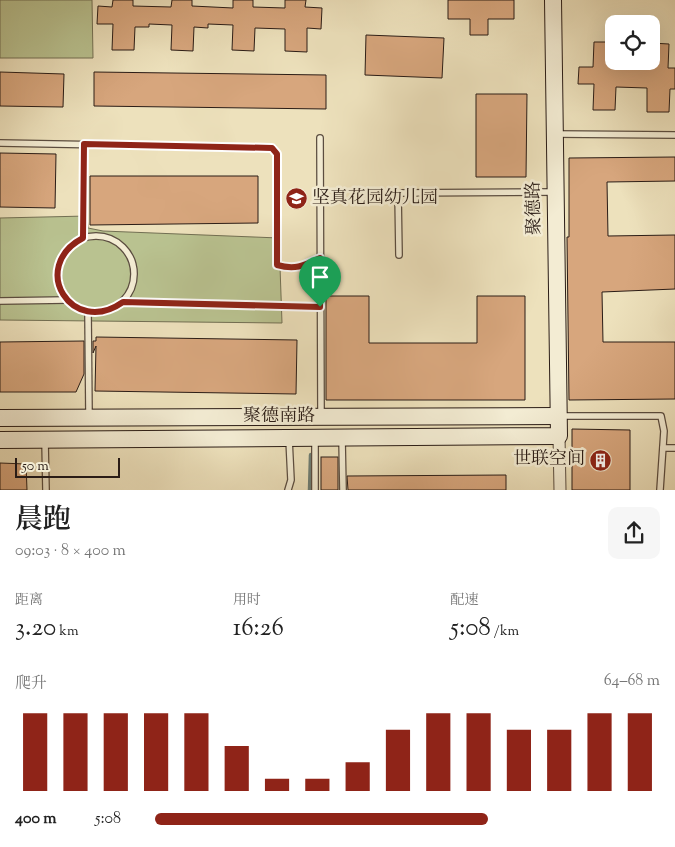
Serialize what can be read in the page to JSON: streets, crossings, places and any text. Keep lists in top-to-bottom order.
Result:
{
  "streets": {
    "street": ["聚德路", "聚德南路"]
  },
  "crossings": [
    ["聚德路", "聚德南路"]
  ],
  "places": {
    "school or university": ["坚真花园幼儿园"],
    "building": ["世联空间"]
  },
  "scale_bar": "50 m",
  "page": {
    "scale": "50 m",
    "heading": ["晨跑", "09:03 · 8 × 400 m"],
    "stats": [
      ["距离", "3.20 km"],
      ["用时", "16:26"],
      ["配速", "5:08 /km"]
    ],
    "chart": ["爬升", "64–68 m"],
    "list": [
      {
        "name": "400 m",
        "note": "5:08"
      }
    ]
  }
}
